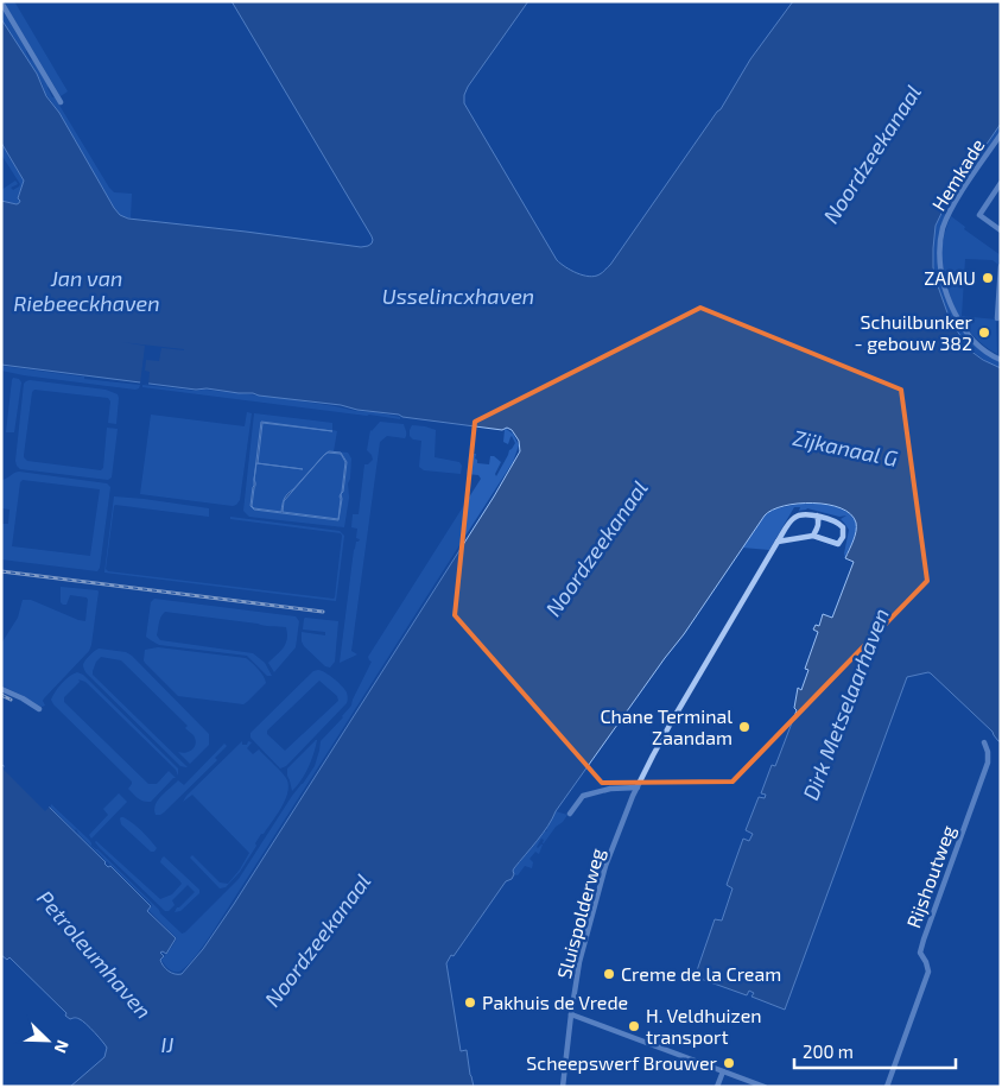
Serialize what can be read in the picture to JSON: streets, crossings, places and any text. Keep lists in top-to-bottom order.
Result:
{
  "streets": {
    "street": ["Hemkade", "Rijshoutweg", "Sluispolderweg"]
  },
  "water": [
    "Noordzeekanaal",
    "Jan van Riebeeckhaven",
    "Usselincxhaven",
    "Zijkanaal G",
    "Dirk Metselaarhaven",
    "Petroleumhaven",
    "IJ"
  ],
  "places": [
    "ZAMU",
    "Schuilbunker - gebouw 382",
    "Chane Terminal Zaandam",
    "Creme de la Cream",
    "Pakhuis de Vrede",
    "H. Veldhuizen transport",
    "Scheepswerf Brouwer"
  ],
  "scale_bar": "200 m",
  "north": "bottom right"
}
